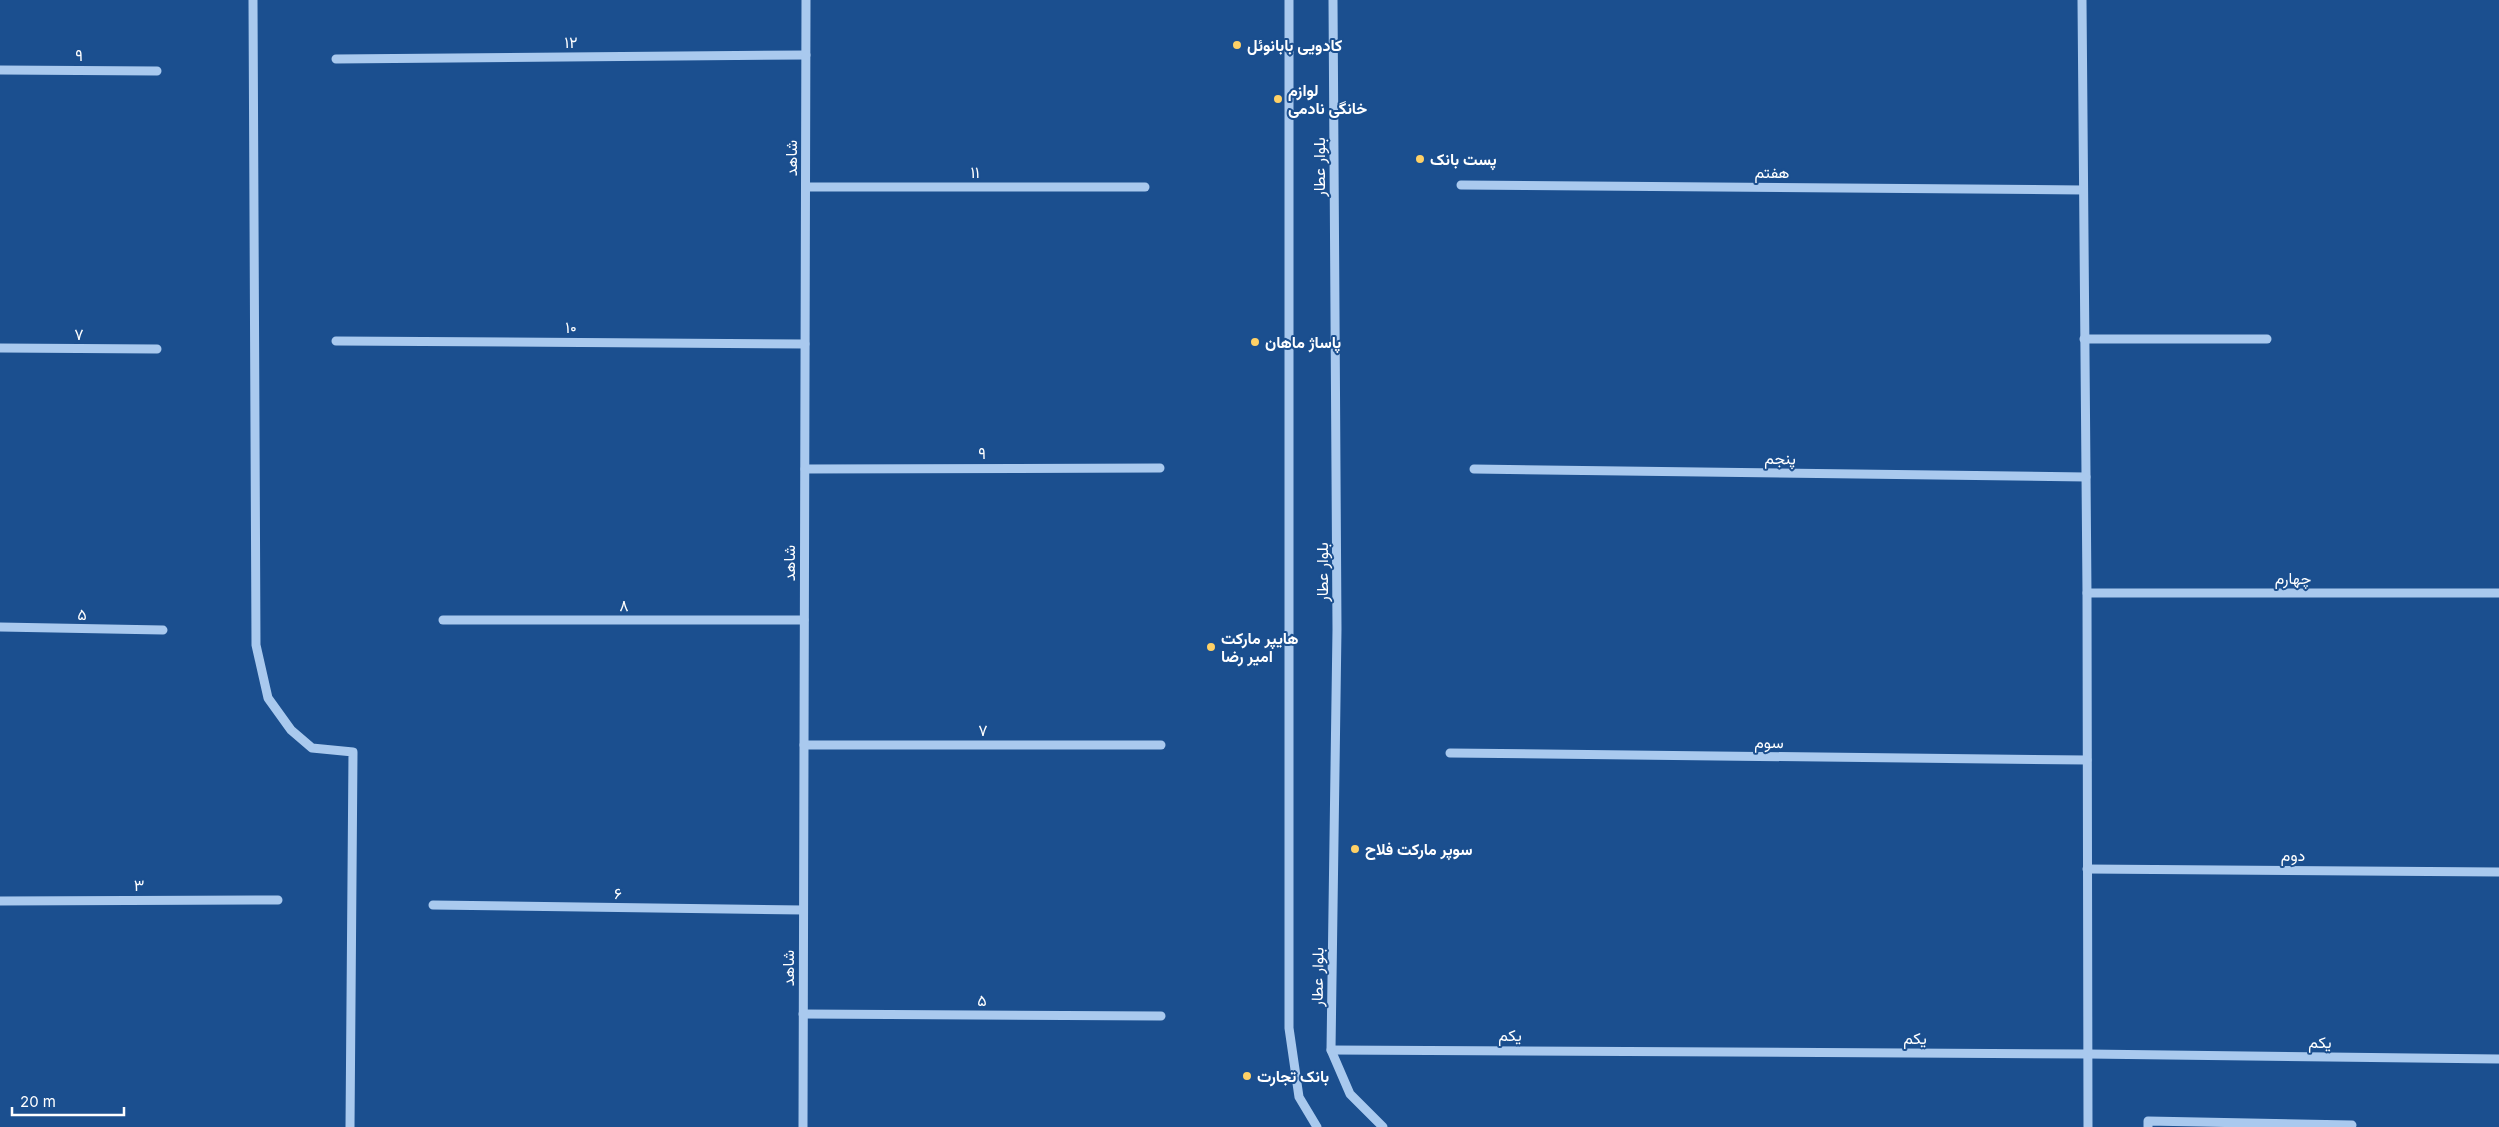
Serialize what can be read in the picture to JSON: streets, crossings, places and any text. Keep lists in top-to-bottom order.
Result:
{
  "streets": {
    "street": [
      "۱۲",
      "۹",
      "شاهد",
      "بلوار عطار",
      "۱۱",
      "هفتم",
      "۱۰",
      "۷",
      "پنجم",
      "چهارم",
      "۸",
      "۵",
      "سوم",
      "دوم",
      "۳",
      "۶",
      "یکم"
    ]
  },
  "crossings": [
    ["۱۲", "شاهد"],
    ["۹", "شاهد"],
    ["شاهد", "۱۱"],
    ["شاهد", "۱۰"],
    ["شاهد", "۷"],
    ["شاهد", "۸"],
    ["شاهد", "۵"],
    ["شاهد", "۶"],
    ["بلوار عطار", "یکم"]
  ],
  "places": [
    "کادویی بابانوئل",
    "لوازم خانگی نادمی",
    "پست بانک",
    "پاساژ ماهان",
    "هایپر مارکت امیر رضا",
    "سوپر مارکت فلاح",
    "بانک تجارت"
  ],
  "scale_bar": "20 m"
}
